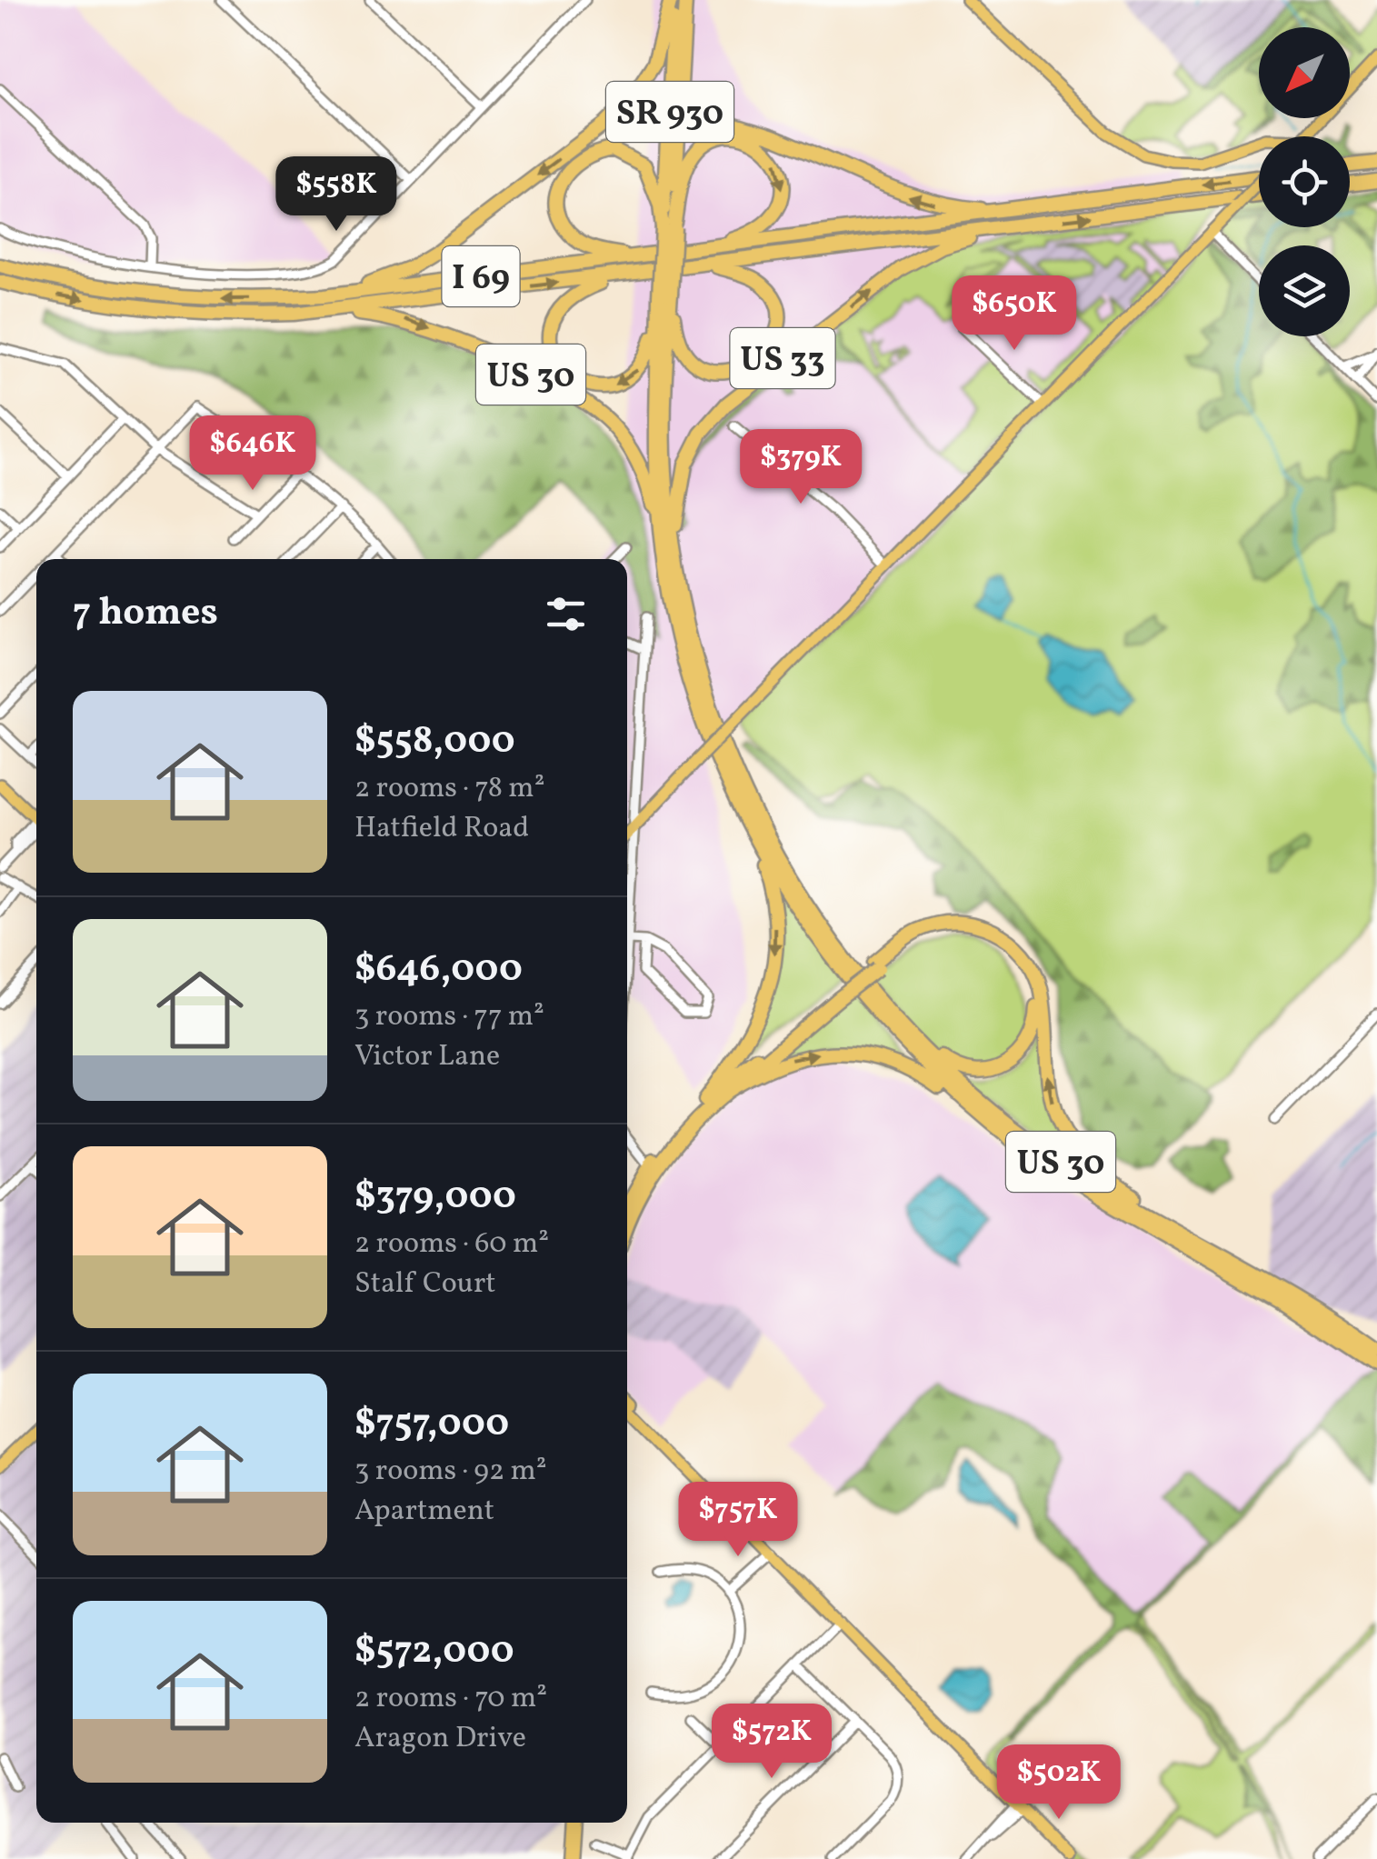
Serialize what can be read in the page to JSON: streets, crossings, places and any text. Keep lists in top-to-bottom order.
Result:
{
  "streets": {
    "highway": [
      "SR 930",
      "I 69",
      "US 33",
      "US 30"
    ]
  },
  "crossings": [
    ["I 69", "US 33"],
    ["I 69", "US 30"],
    ["US 33", "US 30"]
  ],
  "north": "bottom left",
  "page": {
    "price": [
      "$558K",
      "$650K",
      "$646K",
      "$379K",
      "$757K",
      "$572K",
      "$502K"
    ],
    "heading": "7 homes",
    "list": [
      {
        "name": "$558,000",
        "note": "2 rooms · 78 m² · Hatfield Road"
      },
      {
        "name": "$646,000",
        "note": "3 rooms · 77 m² · Victor Lane"
      },
      {
        "name": "$379,000",
        "note": "2 rooms · 60 m² · Stalf Court"
      },
      {
        "name": "$757,000",
        "note": "3 rooms · 92 m² · Apartment"
      },
      {
        "name": "$572,000",
        "note": "2 rooms · 70 m² · Aragon Drive"
      }
    ]
  }
}
